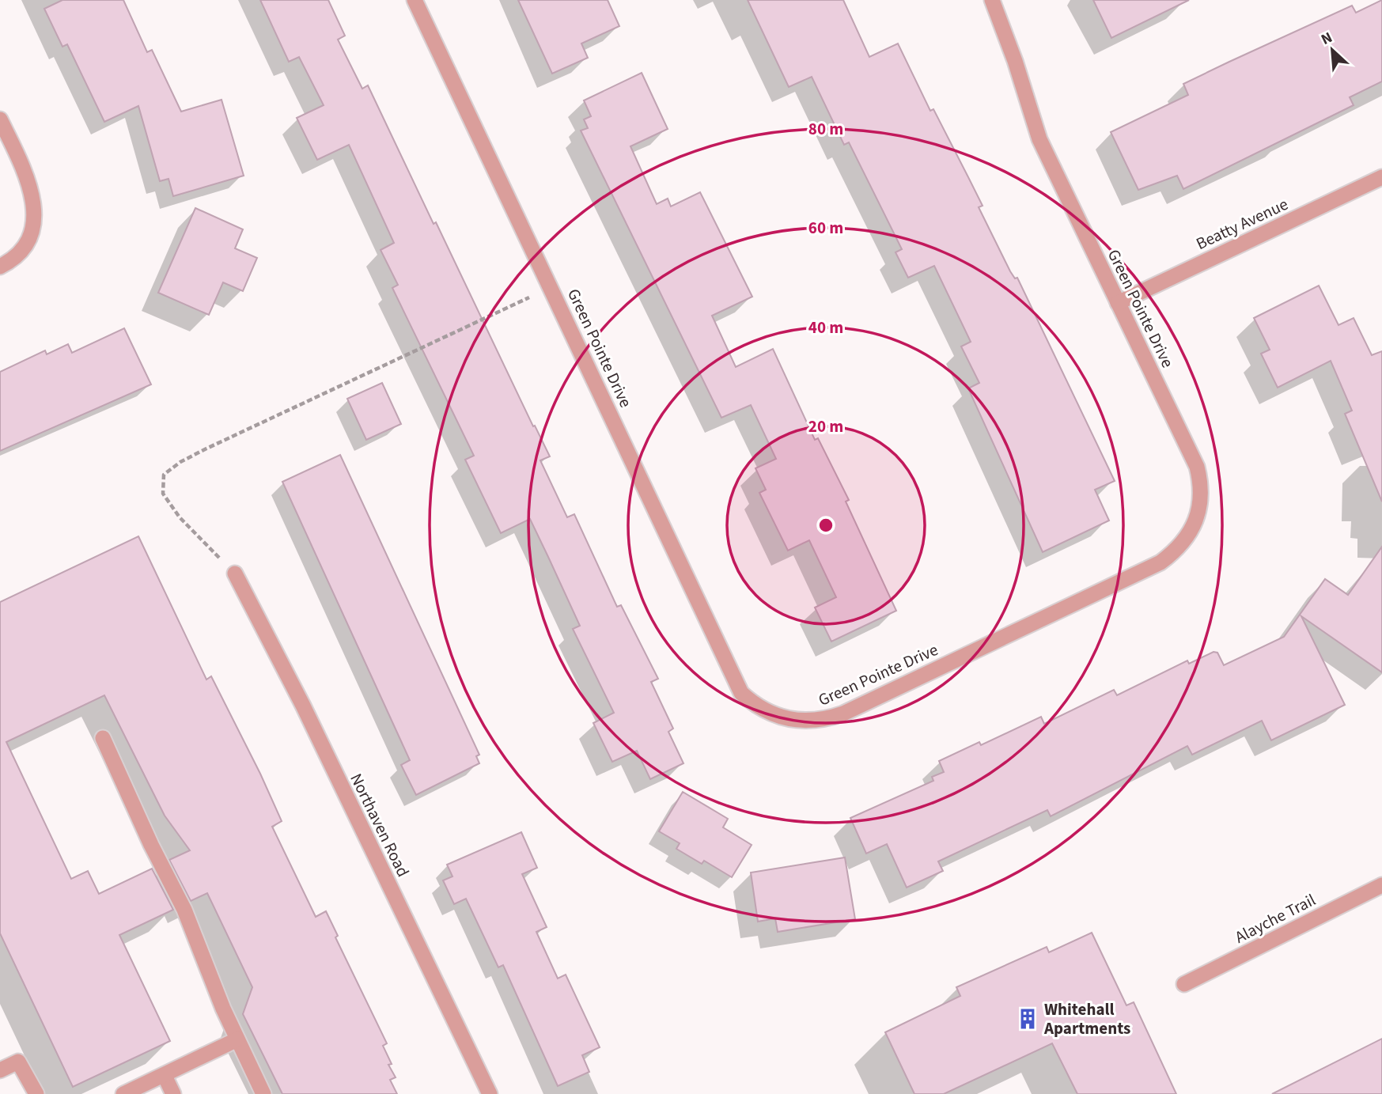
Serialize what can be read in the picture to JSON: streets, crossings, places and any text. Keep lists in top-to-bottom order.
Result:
{
  "streets": {
    "street": [
      "Beatty Avenue",
      "Green Pointe Drive",
      "Northaven Road",
      "Alayche Trail"
    ]
  },
  "crossings": [
    ["Beatty Avenue", "Green Pointe Drive"]
  ],
  "places": {
    "building": ["Whitehall Apartments"]
  },
  "north": "top left",
  "rings": [
    "80 m",
    "60 m",
    "40 m",
    "20 m"
  ]
}
